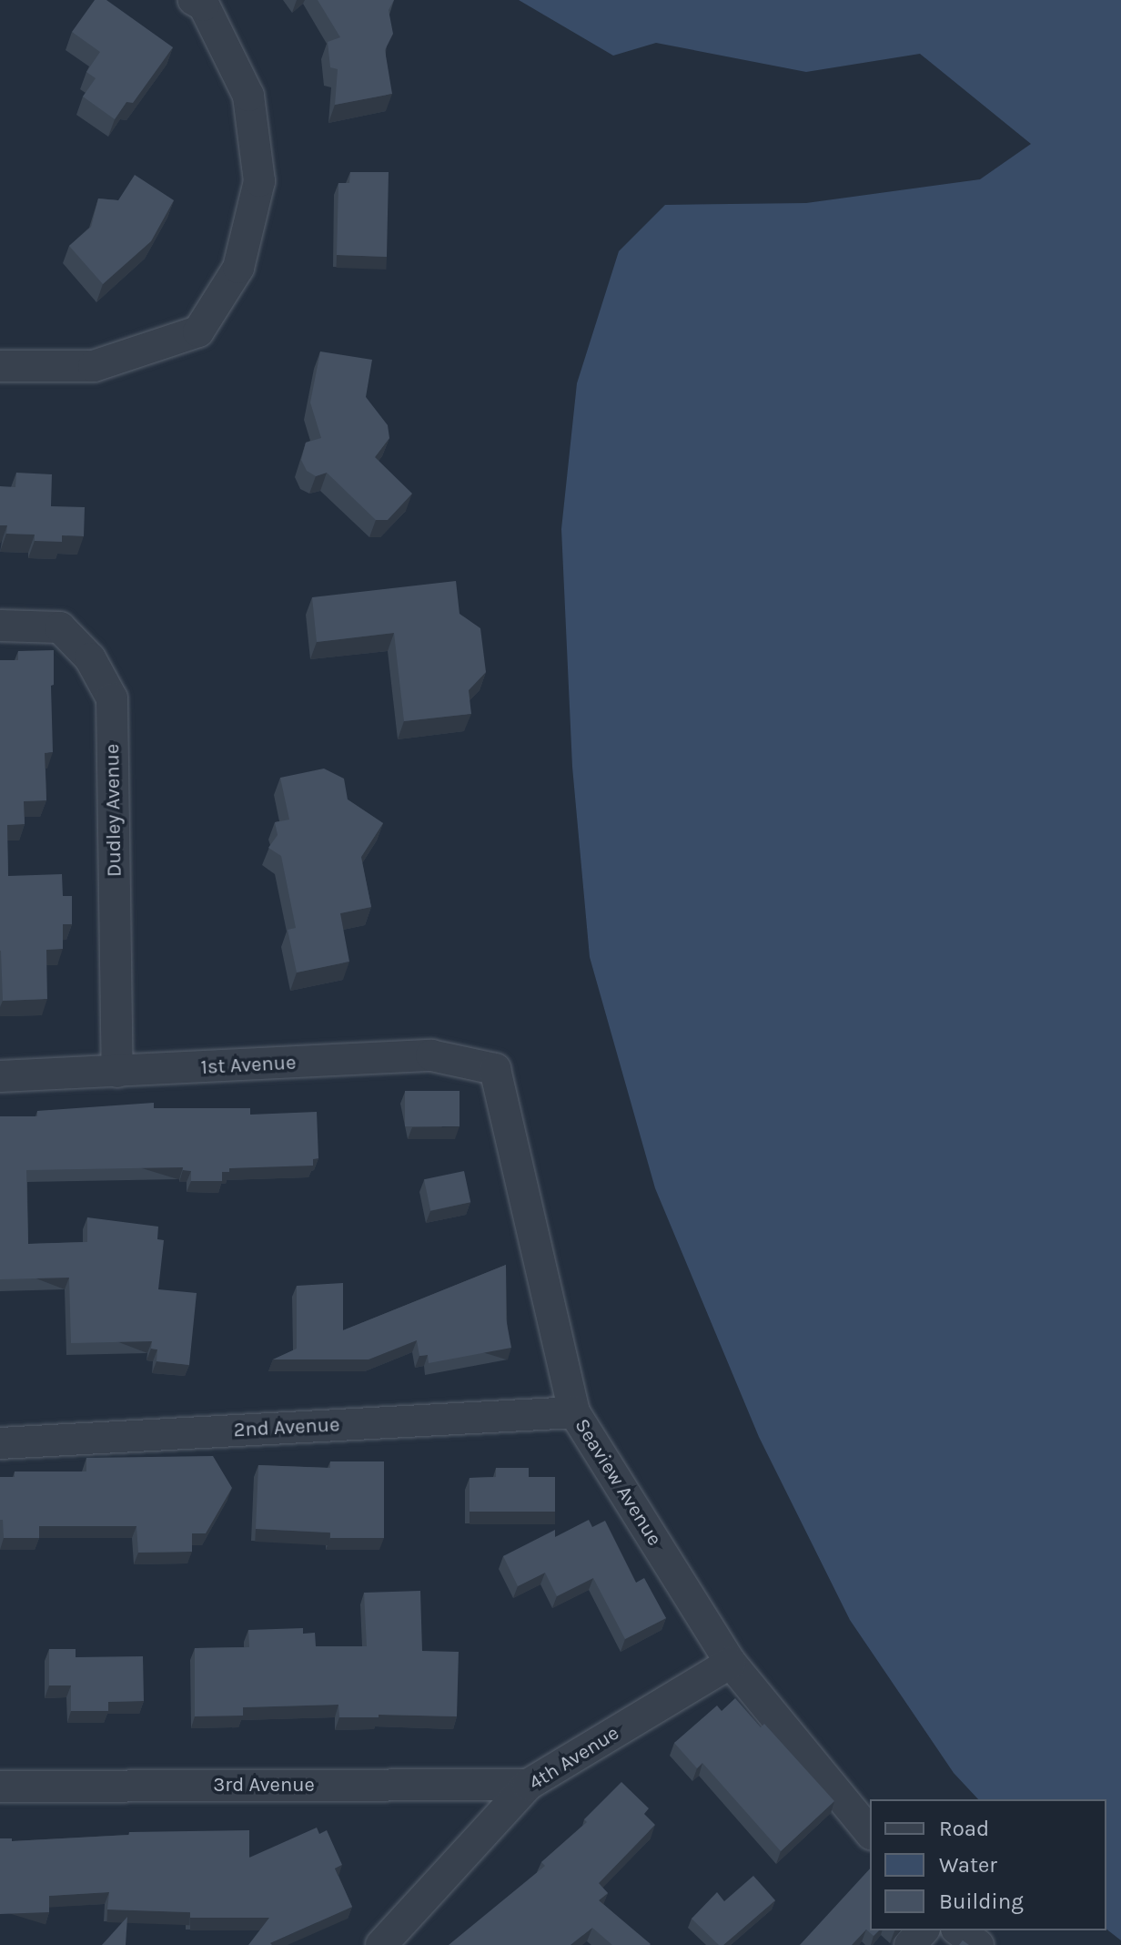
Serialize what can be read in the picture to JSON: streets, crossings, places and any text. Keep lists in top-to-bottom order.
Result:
{
  "streets": {
    "street": [
      "Dudley Avenue",
      "1st Avenue",
      "2nd Avenue",
      "Seaview Avenue",
      "4th Avenue",
      "3rd Avenue"
    ]
  },
  "crossings": [
    ["Dudley Avenue", "1st Avenue"],
    ["1st Avenue", "Seaview Avenue"],
    ["2nd Avenue", "Seaview Avenue"],
    ["Seaview Avenue", "4th Avenue"],
    ["4th Avenue", "3rd Avenue"]
  ],
  "legend": ["Road", "Water", "Building"]
}
